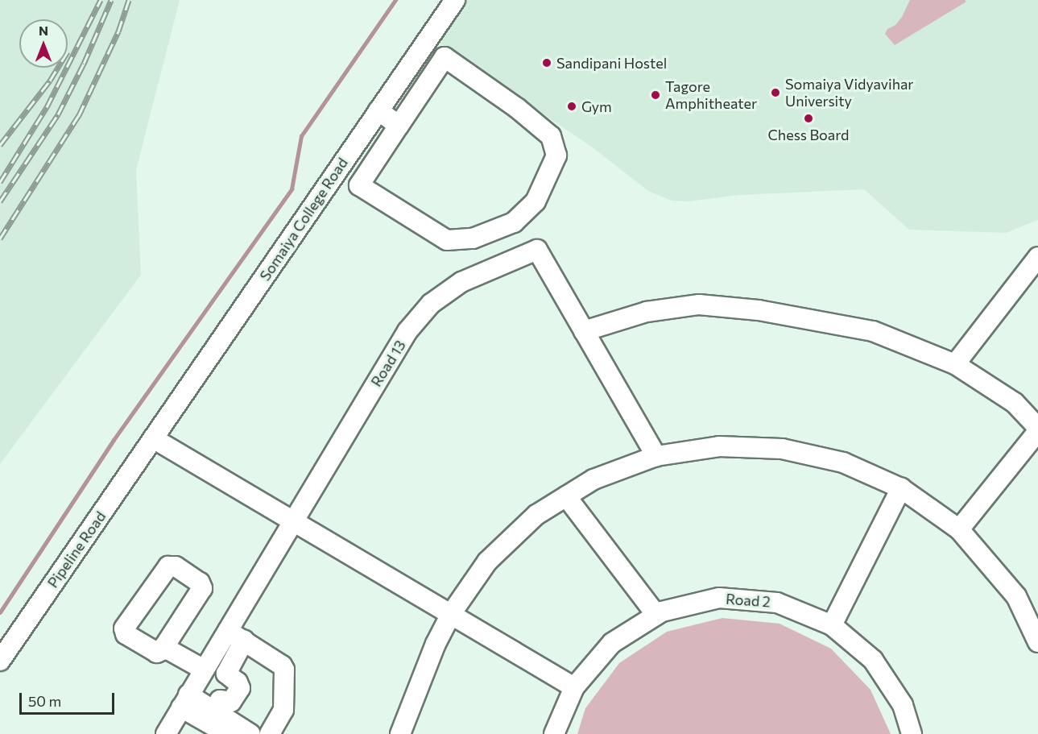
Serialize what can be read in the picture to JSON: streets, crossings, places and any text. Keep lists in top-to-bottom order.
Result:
{
  "streets": {
    "street": [
      "Somaiya College Road",
      "Road 13",
      "Pipeline Road",
      "Road 2"
    ]
  },
  "crossings": [
    ["Somaiya College Road", "Pipeline Road"]
  ],
  "places": [
    "Sandipani Hostel",
    "Somaiya Vidyavihar University",
    "Tagore Amphitheater",
    "Gym",
    "Chess Board"
  ],
  "scale_bar": "50 m",
  "north": "top"
}
